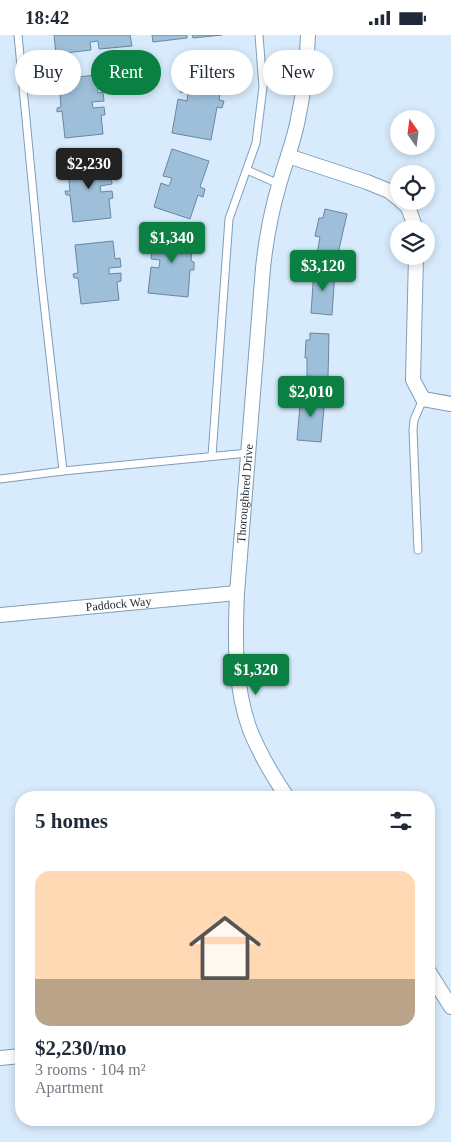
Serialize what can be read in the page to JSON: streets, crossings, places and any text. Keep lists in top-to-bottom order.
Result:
{
  "streets": {
    "street": ["Thoroughbred Drive", "Paddock Way"]
  },
  "crossings": [
    ["Thoroughbred Drive", "Paddock Way"]
  ],
  "north": "top",
  "page": {
    "status": "18:42",
    "chip": [
      "Buy",
      "Rent",
      "Filters",
      "New"
    ],
    "price": [
      "$2,230",
      "$1,340",
      "$3,120",
      "$2,010",
      "$1,320"
    ],
    "heading": "5 homes",
    "list": [
      {
        "name": "$2,230/mo",
        "note": "3 rooms · 104 m² · Apartment"
      }
    ]
  }
}
